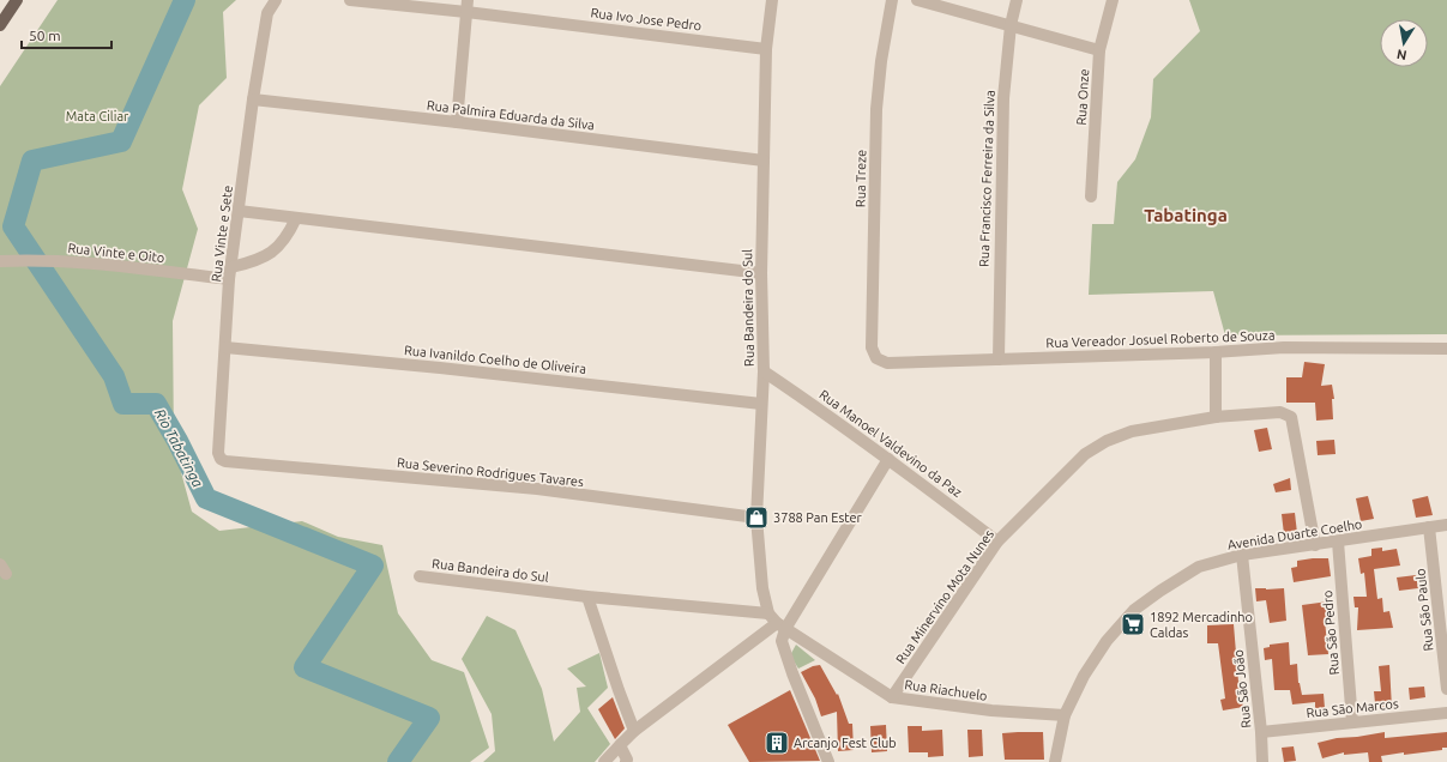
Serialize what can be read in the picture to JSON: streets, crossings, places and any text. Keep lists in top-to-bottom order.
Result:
{
  "streets": {
    "street": [
      "Rua Ivo Jose Pedro",
      "Rua Onze",
      "Rua Palmira Eduarda da Silva",
      "Rua Treze",
      "Rua Francisco Ferreira da Silva",
      "Rua Vinte e Sete",
      "Rua Vinte e Oito",
      "Rua Bandeira do Sul",
      "Rua Vereador Josuel Roberto de Souza",
      "Rua Ivanildo Coelho de Oliveira",
      "Rua Manoel Valdevino da Paz",
      "Rua Severino Rodrigues Tavares",
      "Avenida Duarte Coelho",
      "Rua Minervino Mota Nunes",
      "Rua São Paulo",
      "Rua São Pedro",
      "Rua São João",
      "Rua Riachuelo",
      "Rua São Marcos"
    ]
  },
  "crossings": [
    ["Rua Ivo Jose Pedro", "Rua Bandeira do Sul"],
    ["Rua Palmira Eduarda da Silva", "Rua Vinte e Sete"],
    ["Rua Palmira Eduarda da Silva", "Rua Bandeira do Sul"],
    ["Rua Treze", "Rua Vereador Josuel Roberto de Souza"],
    ["Rua Francisco Ferreira da Silva", "Rua Vereador Josuel Roberto de Souza"],
    ["Rua Vinte e Sete", "Rua Vinte e Oito"],
    ["Rua Vinte e Sete", "Rua Ivanildo Coelho de Oliveira"],
    ["Rua Vinte e Sete", "Rua Severino Rodrigues Tavares"],
    ["Rua Bandeira do Sul", "Rua Ivanildo Coelho de Oliveira"],
    ["Rua Bandeira do Sul", "Rua Manoel Valdevino da Paz"],
    ["Rua Bandeira do Sul", "Rua Severino Rodrigues Tavares"],
    ["Rua Bandeira do Sul", "Rua Riachuelo"],
    ["Rua Manoel Valdevino da Paz", "Rua Minervino Mota Nunes"],
    ["Avenida Duarte Coelho", "Rua Minervino Mota Nunes"],
    ["Avenida Duarte Coelho", "Rua São Paulo"],
    ["Avenida Duarte Coelho", "Rua São Pedro"],
    ["Avenida Duarte Coelho", "Rua São João"],
    ["Avenida Duarte Coelho", "Rua Riachuelo"],
    ["Rua Minervino Mota Nunes", "Rua Riachuelo"],
    ["Rua São Pedro", "Rua São Marcos"],
    ["Rua São João", "Rua São Marcos"]
  ],
  "districts": ["Tabatinga"],
  "water": ["Rio Tabatinga"],
  "parks": ["Mata Ciliar"],
  "places": {
    "shop": ["3788 Pan Ester"],
    "supermarket": ["1892 Mercadinho Caldas"],
    "building": ["Arcanjo Fest Club"]
  },
  "scale_bar": "50 m",
  "north": "bottom"
}
